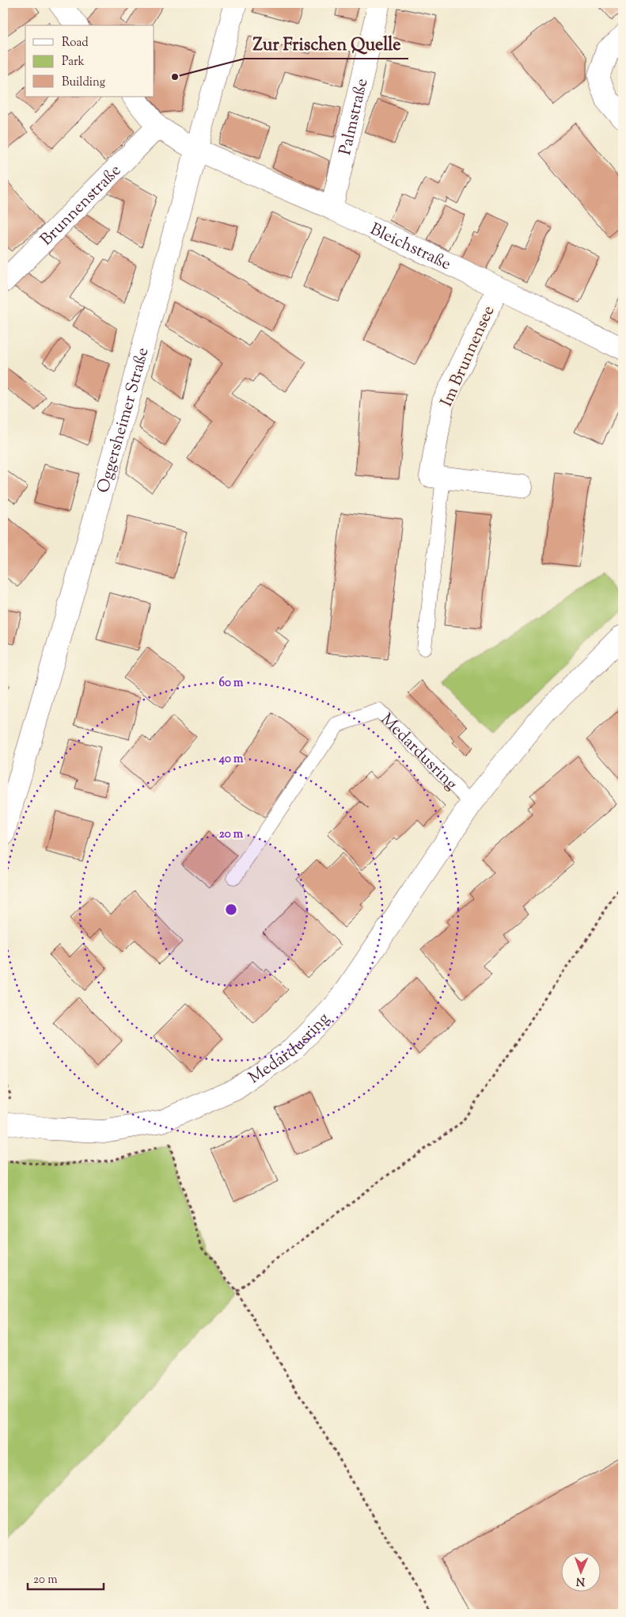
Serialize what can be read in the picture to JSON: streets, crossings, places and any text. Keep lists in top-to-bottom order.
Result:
{
  "streets": {
    "street": [
      "Palmstraße",
      "Brunnenstraße",
      "Bleichstraße",
      "Im Brunnensee",
      "Oggersheimer Straße",
      "Medardusring"
    ]
  },
  "crossings": [
    ["Palmstraße", "Bleichstraße"],
    ["Brunnenstraße", "Bleichstraße"],
    ["Bleichstraße", "Im Brunnensee"],
    ["Bleichstraße", "Oggersheimer Straße"]
  ],
  "places": ["Zur Frischen Quelle"],
  "legend": ["Road", "Park", "Building"],
  "scale_bar": "20 m",
  "north": "bottom",
  "rings": ["60 m", "40 m", "20 m"]
}
